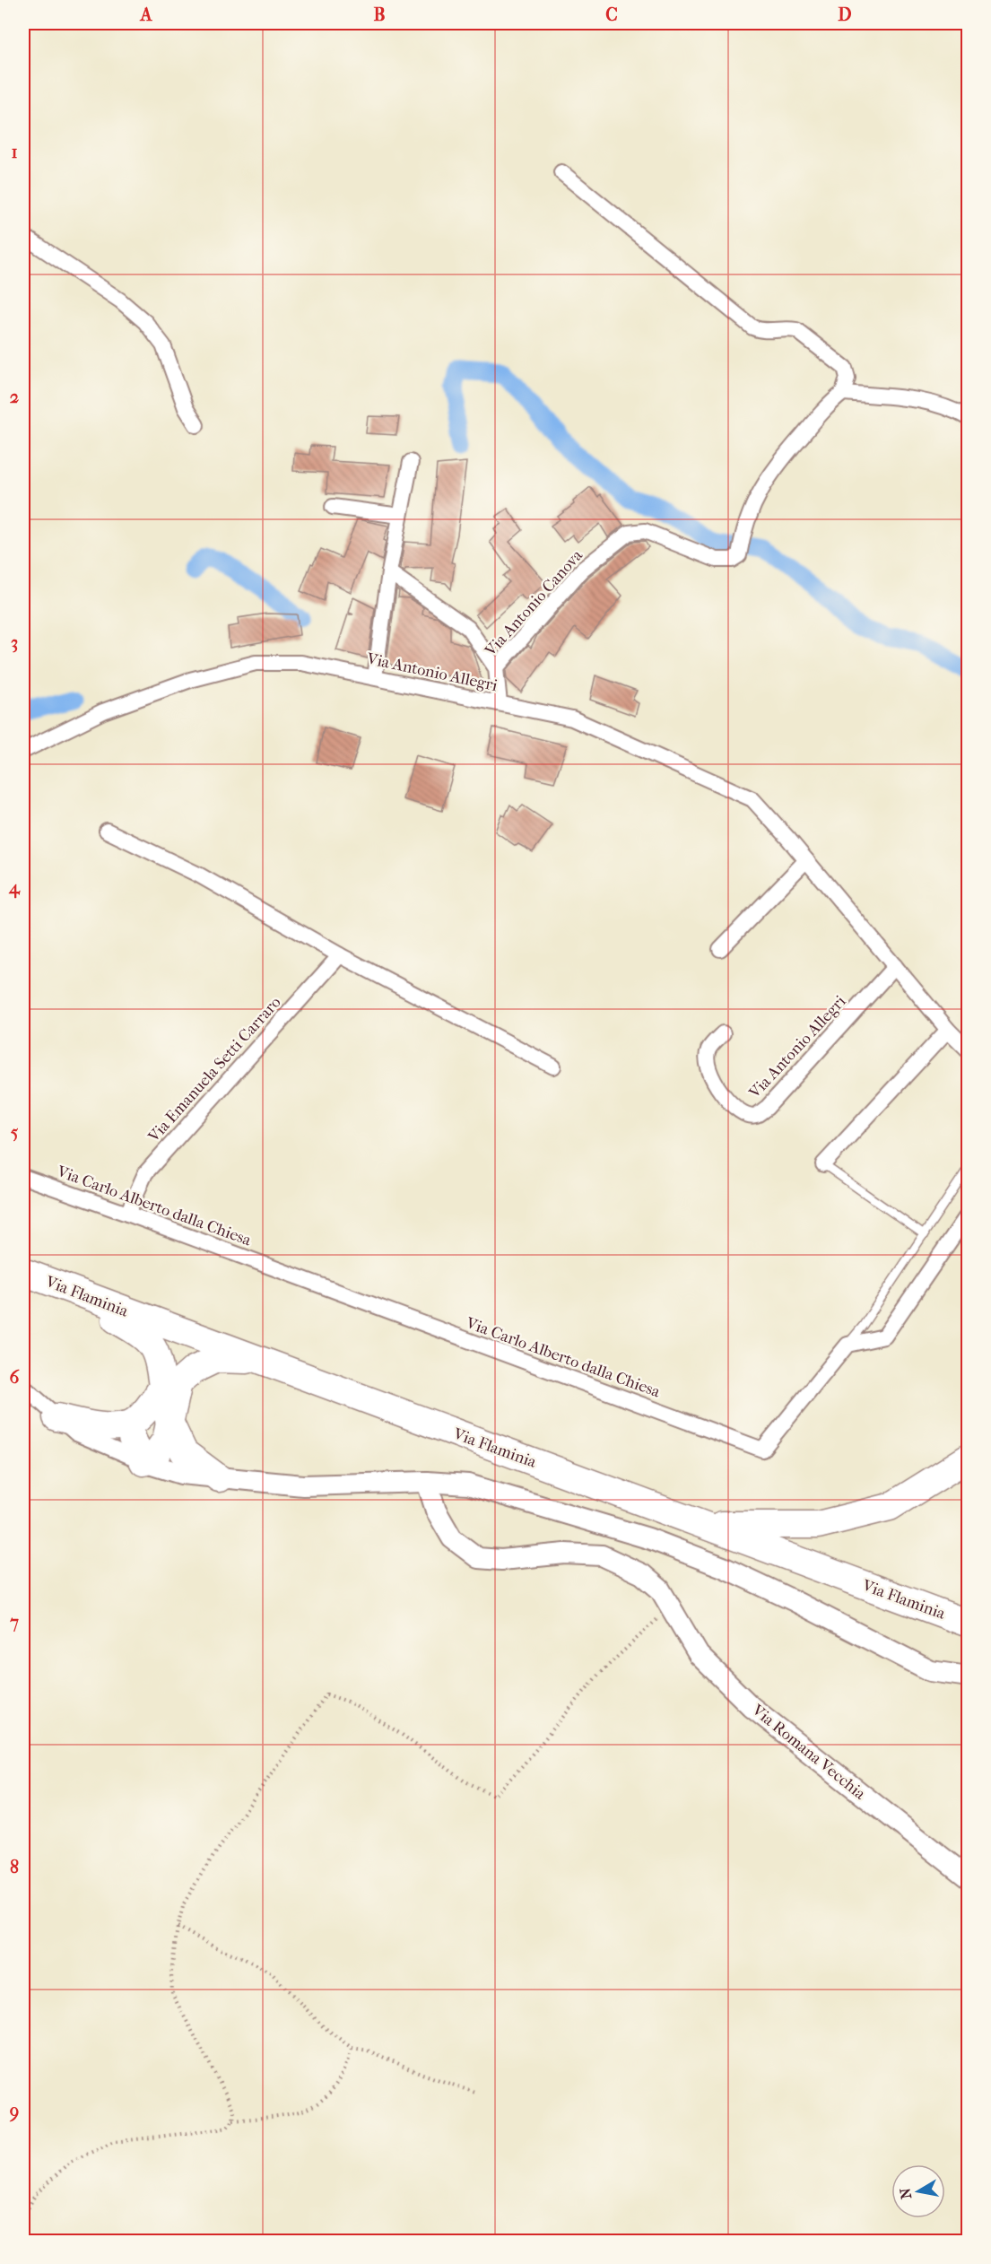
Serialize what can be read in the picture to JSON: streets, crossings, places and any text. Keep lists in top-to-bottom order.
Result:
{
  "streets": {
    "highway": ["Via Flaminia"],
    "main road": ["Via Romana Vecchia"],
    "street": [
      "Via Antonio Canova",
      "Via Antonio Allegri",
      "Via Emanuela Setti Carraro",
      "Via Carlo Alberto dalla Chiesa"
    ]
  },
  "crossings": [
    ["Via Antonio Canova", "Via Antonio Allegri"],
    ["Via Emanuela Setti Carraro", "Via Carlo Alberto dalla Chiesa"]
  ],
  "north": "left",
  "grid": {
    "columns": [
      "A",
      "B",
      "C",
      "D"
    ],
    "rows": [
      "1",
      "2",
      "3",
      "4",
      "5",
      "6",
      "7",
      "8",
      "9"
    ]
  }
}
